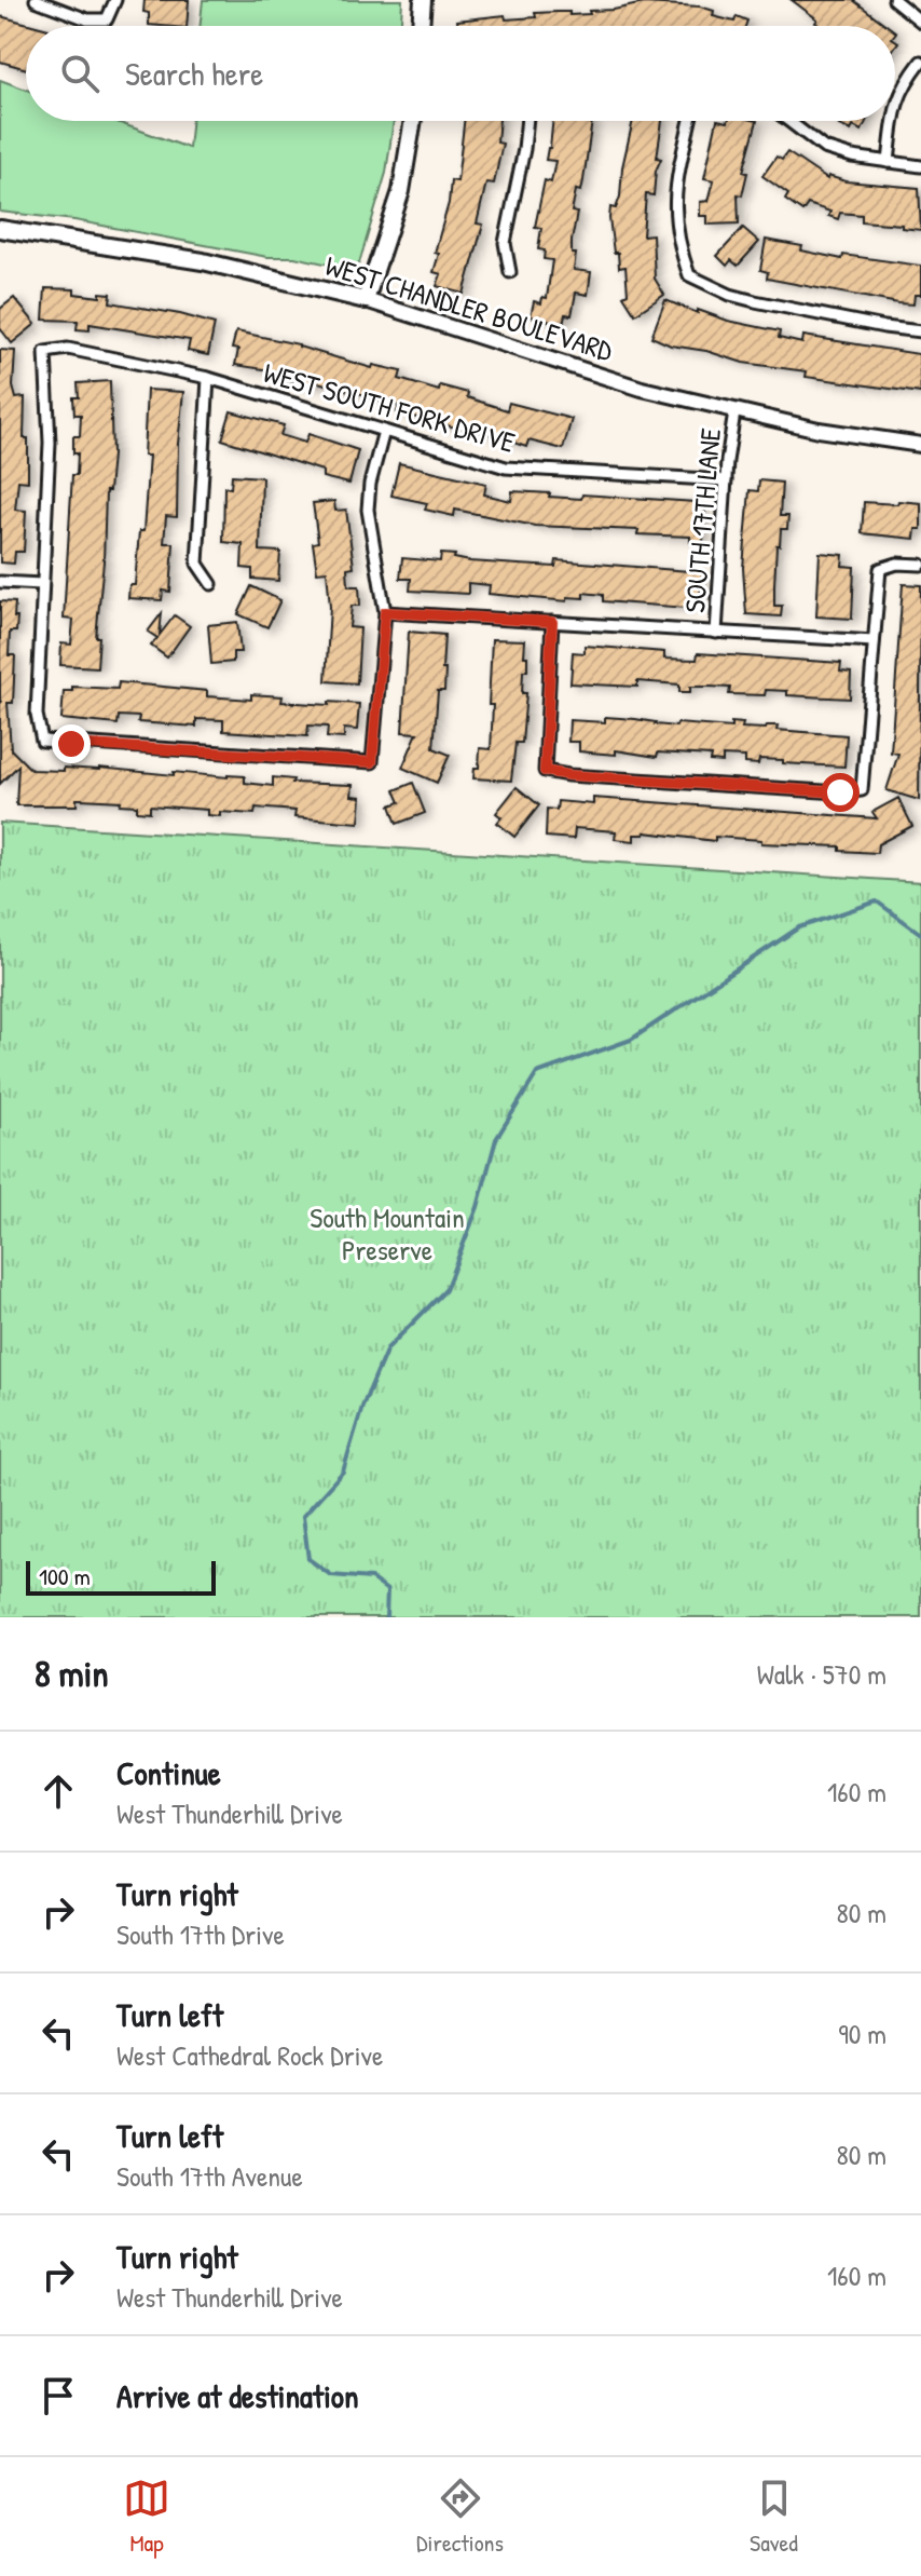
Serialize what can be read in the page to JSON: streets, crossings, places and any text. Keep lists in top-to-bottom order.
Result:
{
  "streets": {
    "main road": ["WEST CHANDLER BOULEVARD"],
    "street": ["WEST SOUTH FORK DRIVE", "SOUTH 17TH LANE"]
  },
  "crossings": [
    ["WEST CHANDLER BOULEVARD", "SOUTH 17TH LANE"],
    ["WEST SOUTH FORK DRIVE", "SOUTH 17TH LANE"]
  ],
  "parks": ["South Mountain Preserve"],
  "scale_bar": "100 m",
  "page": {
    "search": "Search here",
    "scale": "100 m",
    "heading": ["8 min", "Walk · 570 m"],
    "list": [
      ["Continue", "West Thunderhill Drive", "160 m"],
      ["Turn right", "South 17th Drive", "80 m"],
      ["Turn left", "West Cathedral Rock Drive", "90 m"],
      ["Turn left", "South 17th Avenue", "80 m"],
      ["Turn right", "West Thunderhill Drive", "160 m"],
      "Arrive at destination"
    ],
    "nav": ["Map", "Directions", "Saved"]
  }
}
